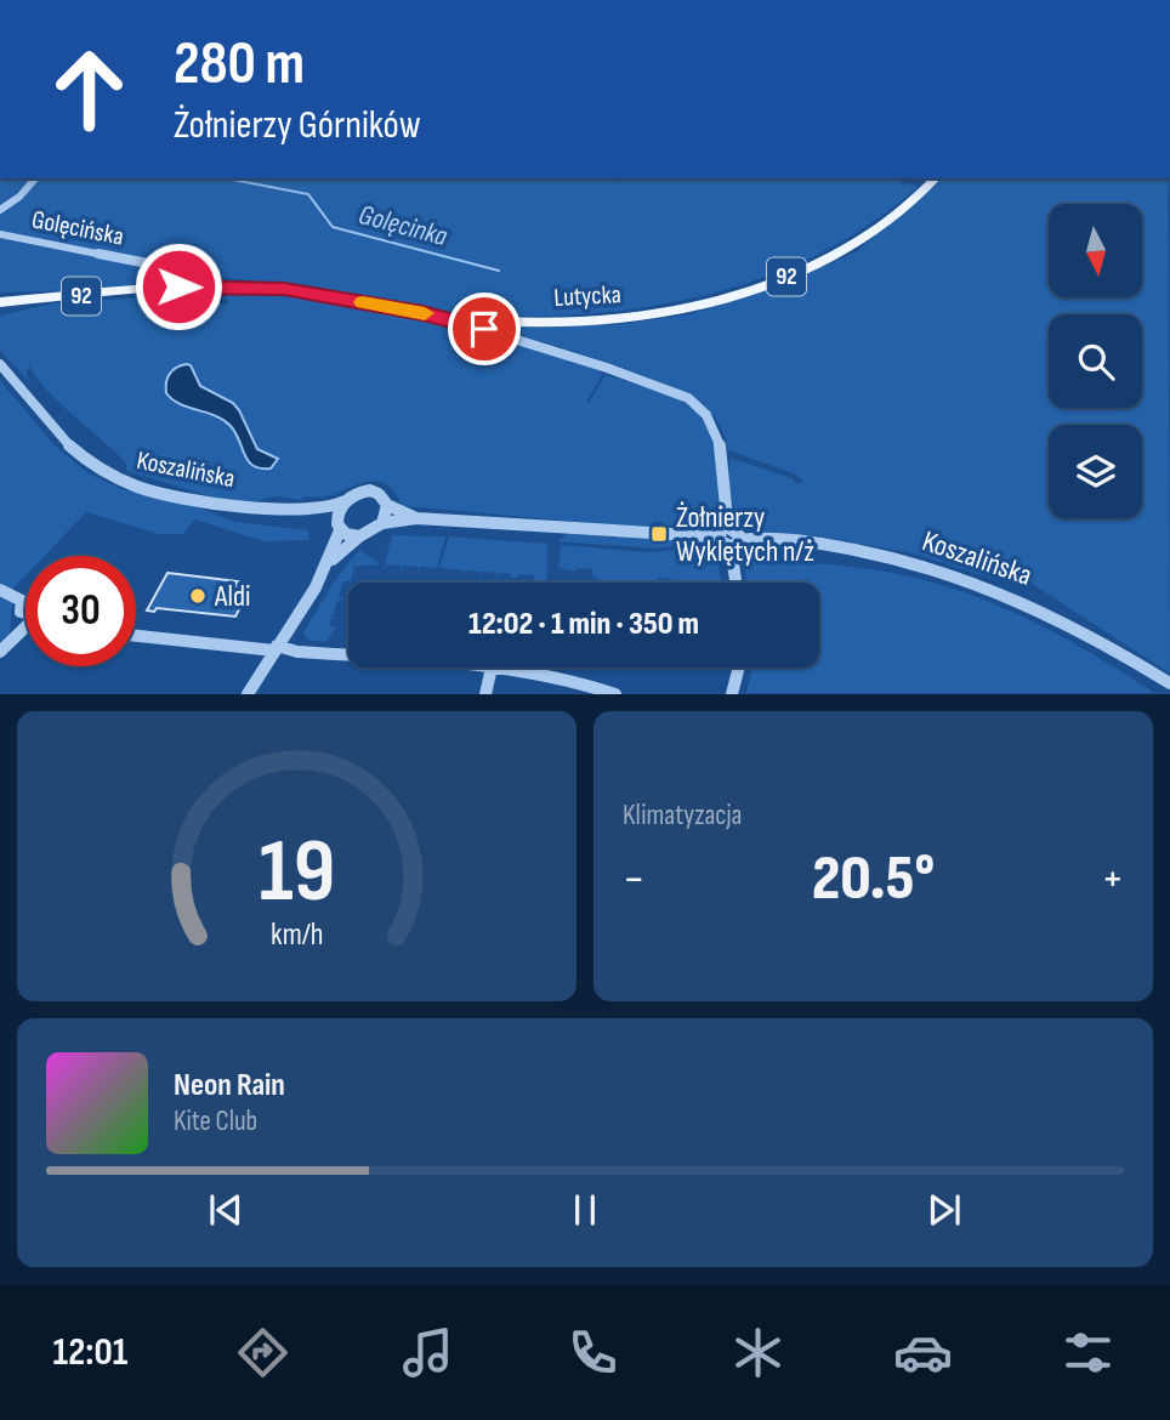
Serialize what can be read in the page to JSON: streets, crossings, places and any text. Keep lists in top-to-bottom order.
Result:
{
  "streets": {
    "main road": ["92", "Lutycka"],
    "street": ["Golęcińska", "Koszalińska"]
  },
  "crossings": [
    ["Golęcińska", "Lutycka"]
  ],
  "water": ["Golęcinka"],
  "places": {
    "transit": ["Żołnierzy Wyklętych n/ż"],
    "other": ["Aldi"]
  },
  "north": "bottom",
  "page": {
    "turn": ["280 m", "Żołnierzy Górników"],
    "limit": "30",
    "trip": "12:02 · 1 min · 350 m",
    "tile": "Klimatyzacja",
    "heat": ["−", "20.5°", "+"],
    "song": ["Neon Rain", "Kite Club"],
    "tabs": "12:01",
    "gauge": ["19", "km/h"]
  }
}
